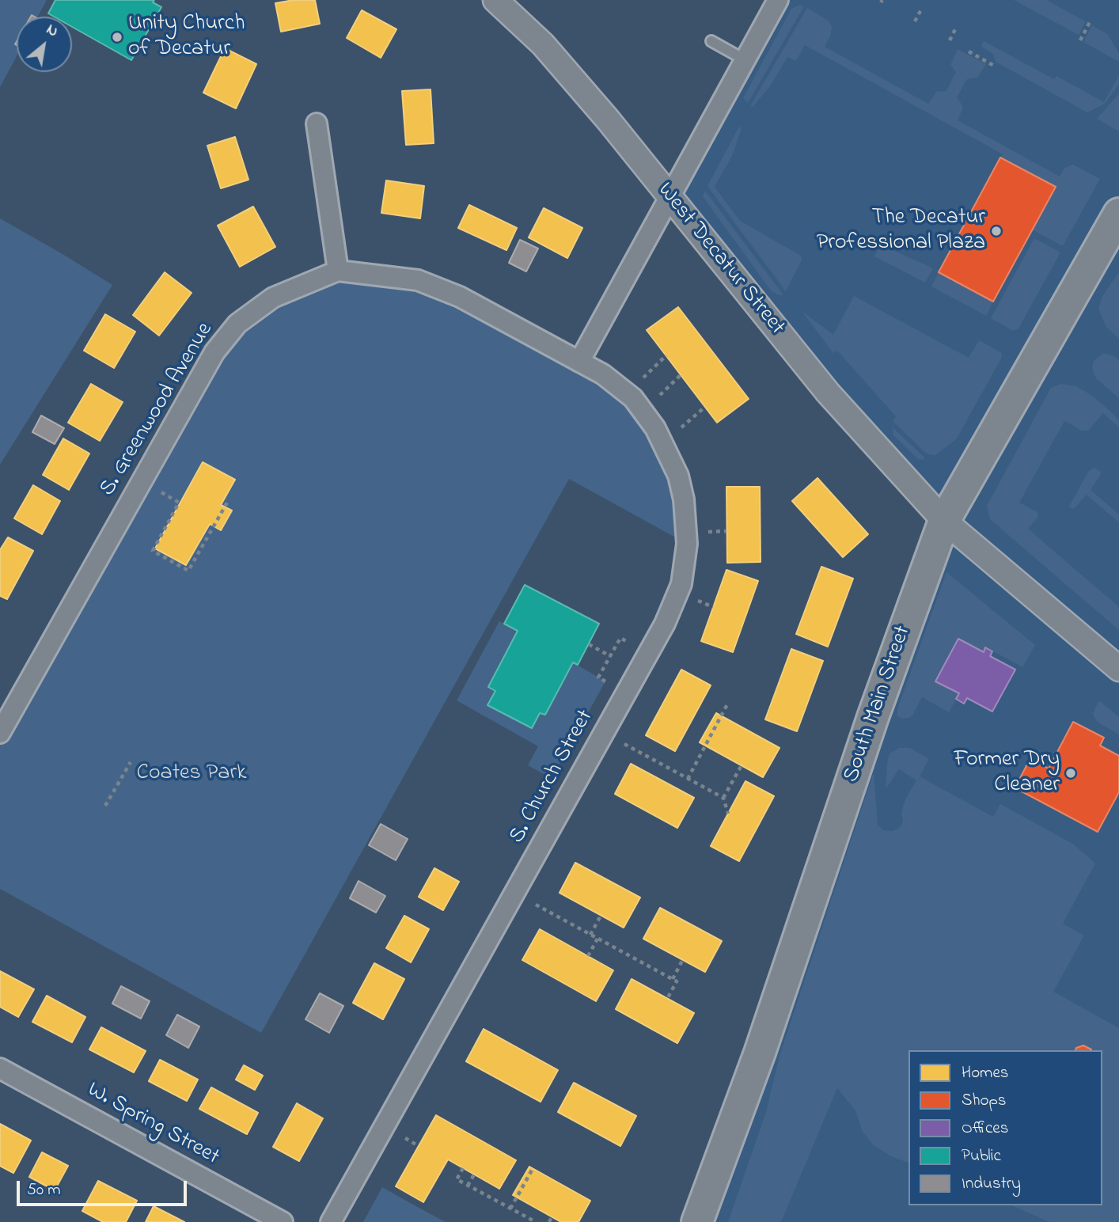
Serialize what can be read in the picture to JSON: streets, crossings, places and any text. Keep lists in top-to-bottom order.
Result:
{
  "streets": {
    "main road": ["South Main Street"],
    "street": [
      "West Decatur Street",
      "S. Greenwood Avenue",
      "S. Church Street",
      "W. Spring Street"
    ]
  },
  "crossings": [
    ["West Decatur Street", "South Main Street"]
  ],
  "parks": ["Coates Park"],
  "places": ["Unity Church of Decatur", "The Decatur Professional Plaza", "Former Dry Cleaner"],
  "legend": [
    "Homes",
    "Shops",
    "Offices",
    "Public",
    "Industry"
  ],
  "scale_bar": "50 m",
  "north": "top right"
}
